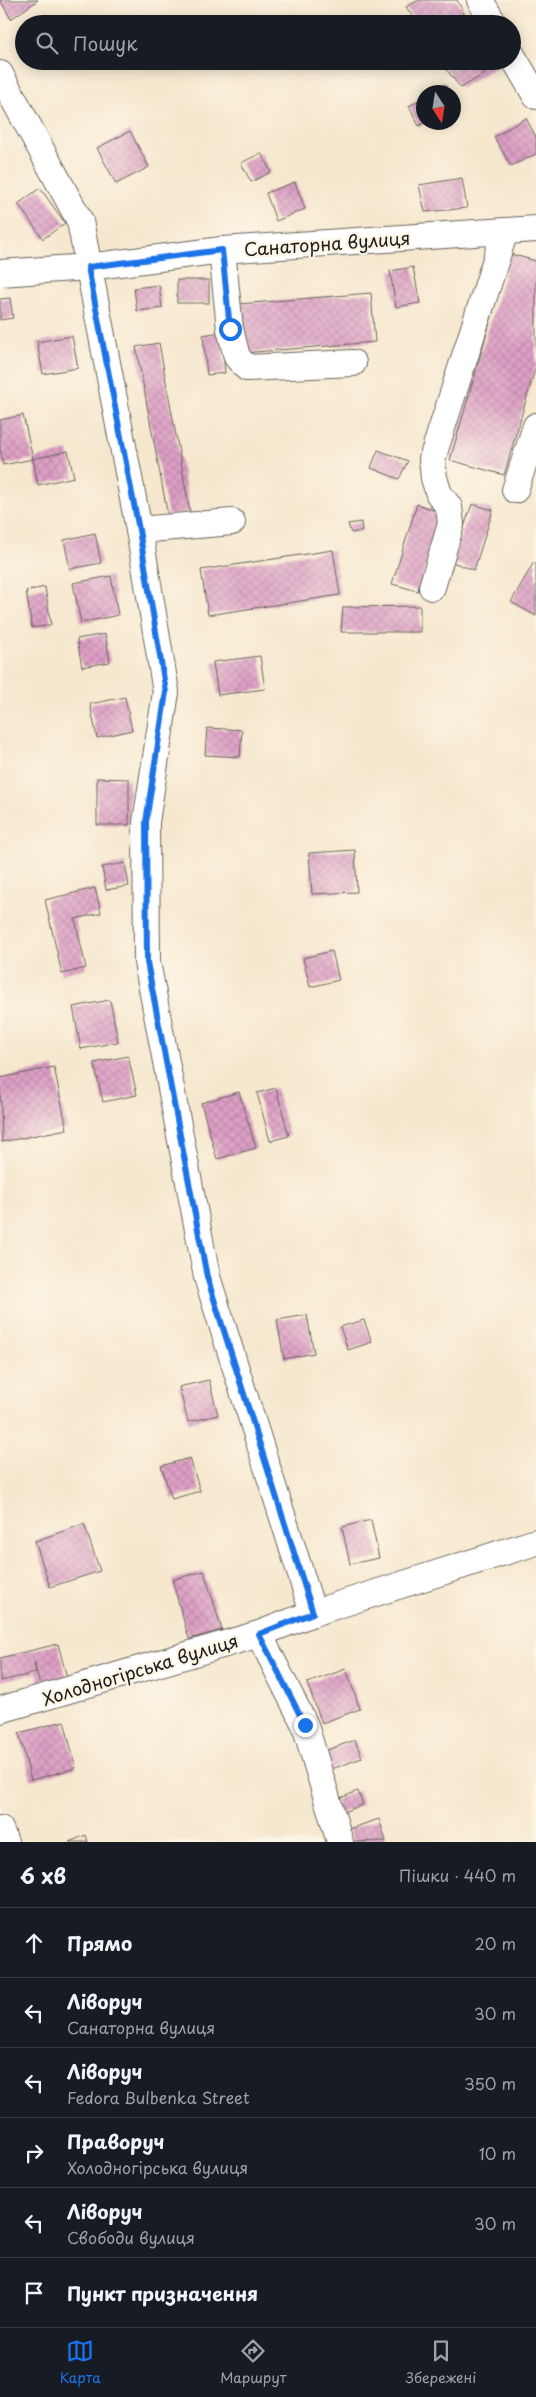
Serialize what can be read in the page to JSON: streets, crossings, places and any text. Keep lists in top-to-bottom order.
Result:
{
  "streets": {
    "street": ["Санаторна вулиця", "Холодногірська вулиця"]
  },
  "north": "bottom",
  "page": {
    "search": "Пошук",
    "heading": ["6 хв", "Пішки · 440 m"],
    "list": [
      ["Прямо", "20 m"],
      ["Ліворуч", "Санаторна вулиця", "30 m"],
      ["Ліворуч", "Fedora Bulbenka Street", "350 m"],
      ["Праворуч", "Холодногірська вулиця", "10 m"],
      ["Ліворуч", "Свободи вулиця", "30 m"],
      "Пункт призначення"
    ],
    "nav": ["Карта", "Маршрут", "Збережені"]
  }
}
